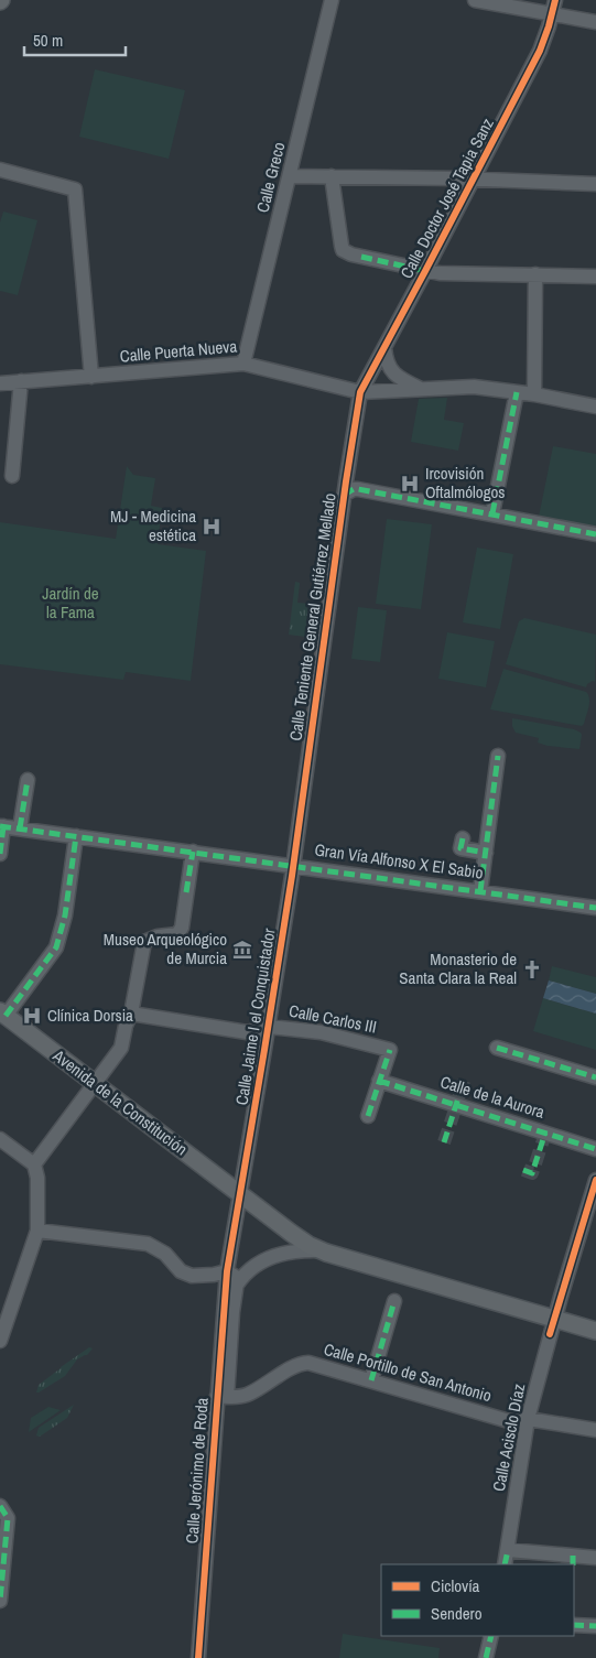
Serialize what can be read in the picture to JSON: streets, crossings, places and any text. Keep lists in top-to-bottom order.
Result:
{
  "streets": {
    "main road": ["Avenida de la Constitución"],
    "street": [
      "Calle Greco",
      "Calle Doctor José Tapia Sanz",
      "Calle Puerta Nueva",
      "Calle Teniente General Gutiérrez Mellado",
      "Gran Vía Alfonso X El Sabio",
      "Calle Jaime I el Conquistador",
      "Calle Carlos III",
      "Calle de la Aurora",
      "Calle Portillo de San Antonio",
      "Calle Acisclo Díaz",
      "Calle Jerónimo de Roda"
    ]
  },
  "crossings": [
    ["Calle Greco", "Calle Puerta Nueva"],
    ["Calle Doctor José Tapia Sanz", "Calle Puerta Nueva"],
    ["Calle Doctor José Tapia Sanz", "Calle Teniente General Gutiérrez Mellado"],
    ["Calle Puerta Nueva", "Calle Teniente General Gutiérrez Mellado"],
    ["Calle Teniente General Gutiérrez Mellado", "Calle Jaime I el Conquistador"],
    ["Gran Vía Alfonso X El Sabio", "Calle Jaime I el Conquistador"],
    ["Calle Jaime I el Conquistador", "Calle Carlos III"],
    ["Calle Jaime I el Conquistador", "Avenida de la Constitución"],
    ["Calle Jaime I el Conquistador", "Calle Jerónimo de Roda"],
    ["Calle Carlos III", "Calle de la Aurora"],
    ["Avenida de la Constitución", "Calle Acisclo Díaz"],
    ["Calle Portillo de San Antonio", "Calle Acisclo Díaz"],
    ["Calle Portillo de San Antonio", "Calle Jerónimo de Roda"]
  ],
  "parks": ["Jardín de la Fama"],
  "places": {
    "hospital": ["Ircovisión Oftalmólogos", "MJ - Medicina estética", "Clínica Dorsia"],
    "museum": ["Museo Arqueológico de Murcia"],
    "church": ["Monasterio de Santa Clara la Real"]
  },
  "legend": ["Ciclovía", "Sendero"],
  "scale_bar": "50 m"
}
